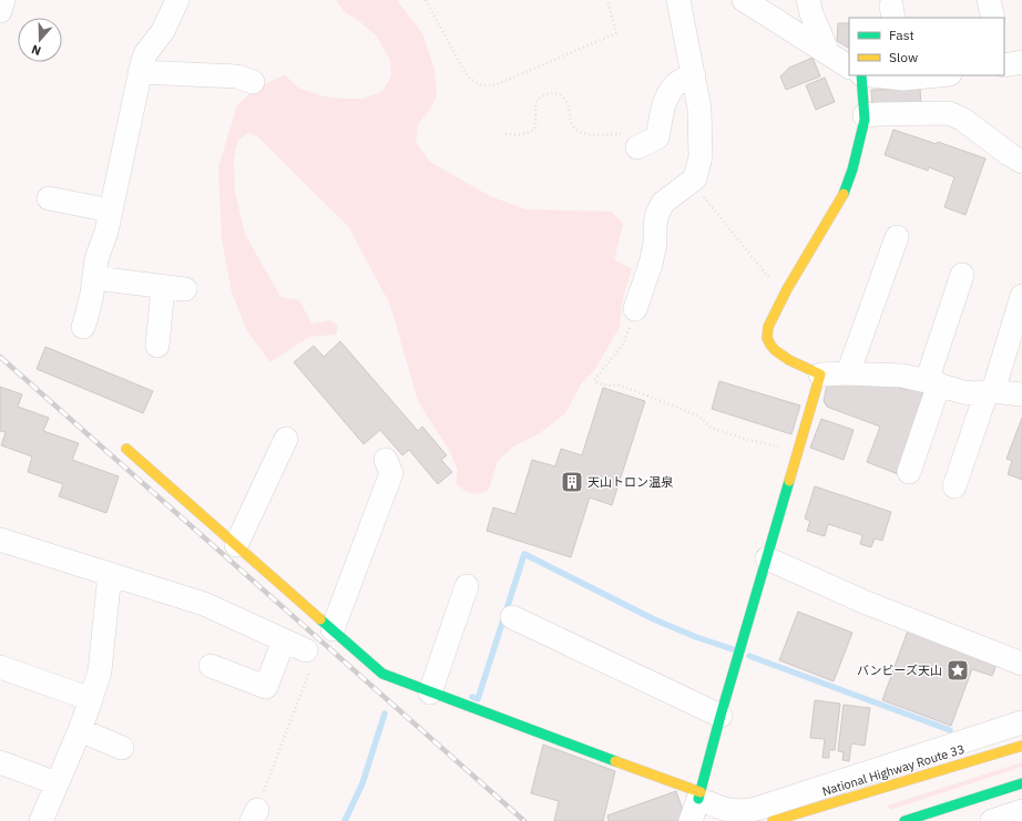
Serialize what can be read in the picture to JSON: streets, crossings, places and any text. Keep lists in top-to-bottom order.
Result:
{
  "streets": {
    "main road": ["National Highway Route 33"]
  },
  "places": {
    "building": ["天山トロン温泉"],
    "place": ["バンビーズ天山"]
  },
  "legend": ["Fast", "Slow"],
  "north": "bottom"
}
